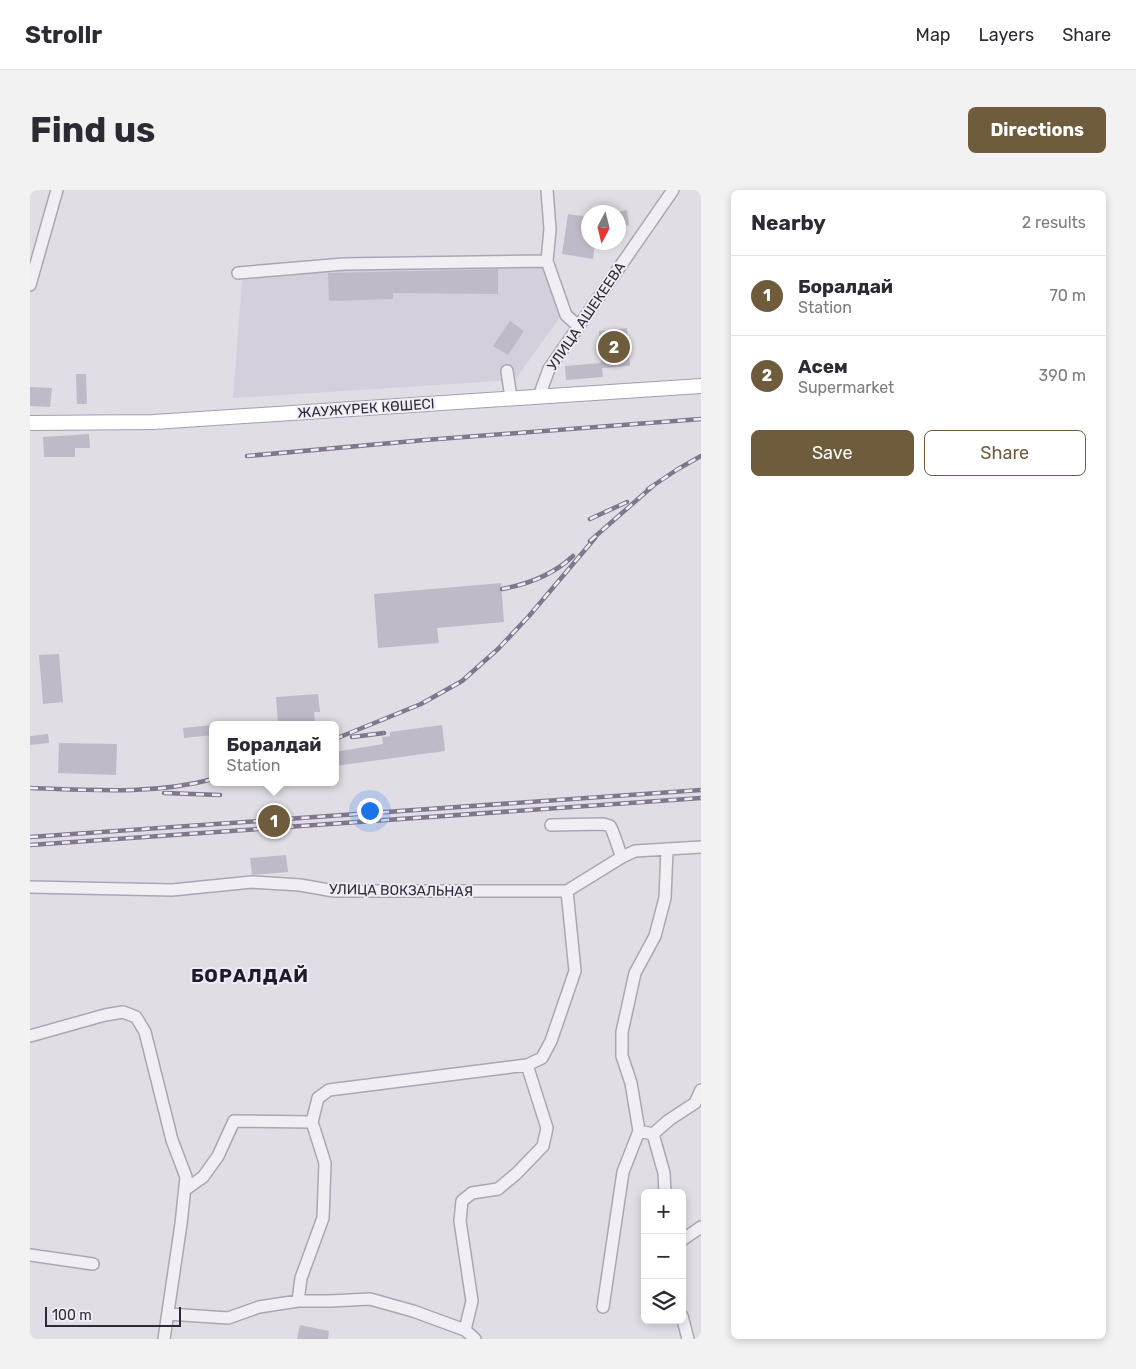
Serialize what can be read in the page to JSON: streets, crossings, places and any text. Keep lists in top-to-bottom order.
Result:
{
  "streets": {
    "main road": ["ЖАУЖҮРЕК КӨШЕСІ"],
    "street": ["УЛИЦА АШЕКЕЕВА", "УЛИЦА ВОКЗАЛЬНАЯ"]
  },
  "crossings": [
    ["УЛИЦА АШЕКЕЕВА", "ЖАУЖҮРЕК КӨШЕСІ"]
  ],
  "districts": ["БОРАЛДАЙ"],
  "scale_bar": "100 m",
  "north": "bottom",
  "page": {
    "header": "Strollr",
    "nav": ["Map", "Layers", "Share"],
    "buttons": [
      "Directions",
      ["Save", "Share"]
    ],
    "title": "Find us",
    "heading": ["Nearby", "2 results"],
    "list": [
      {
        "mark": "1",
        "name": "Боралдай",
        "note": "Station",
        "value": "70 m"
      },
      {
        "mark": "2",
        "name": "Асем",
        "note": "Supermarket",
        "value": "390 m"
      }
    ],
    "pins": ["2", "1"],
    "popup": ["Боралдай", "Station"],
    "map_buttons": ["+", "−"],
    "scale": "100 m"
  }
}
